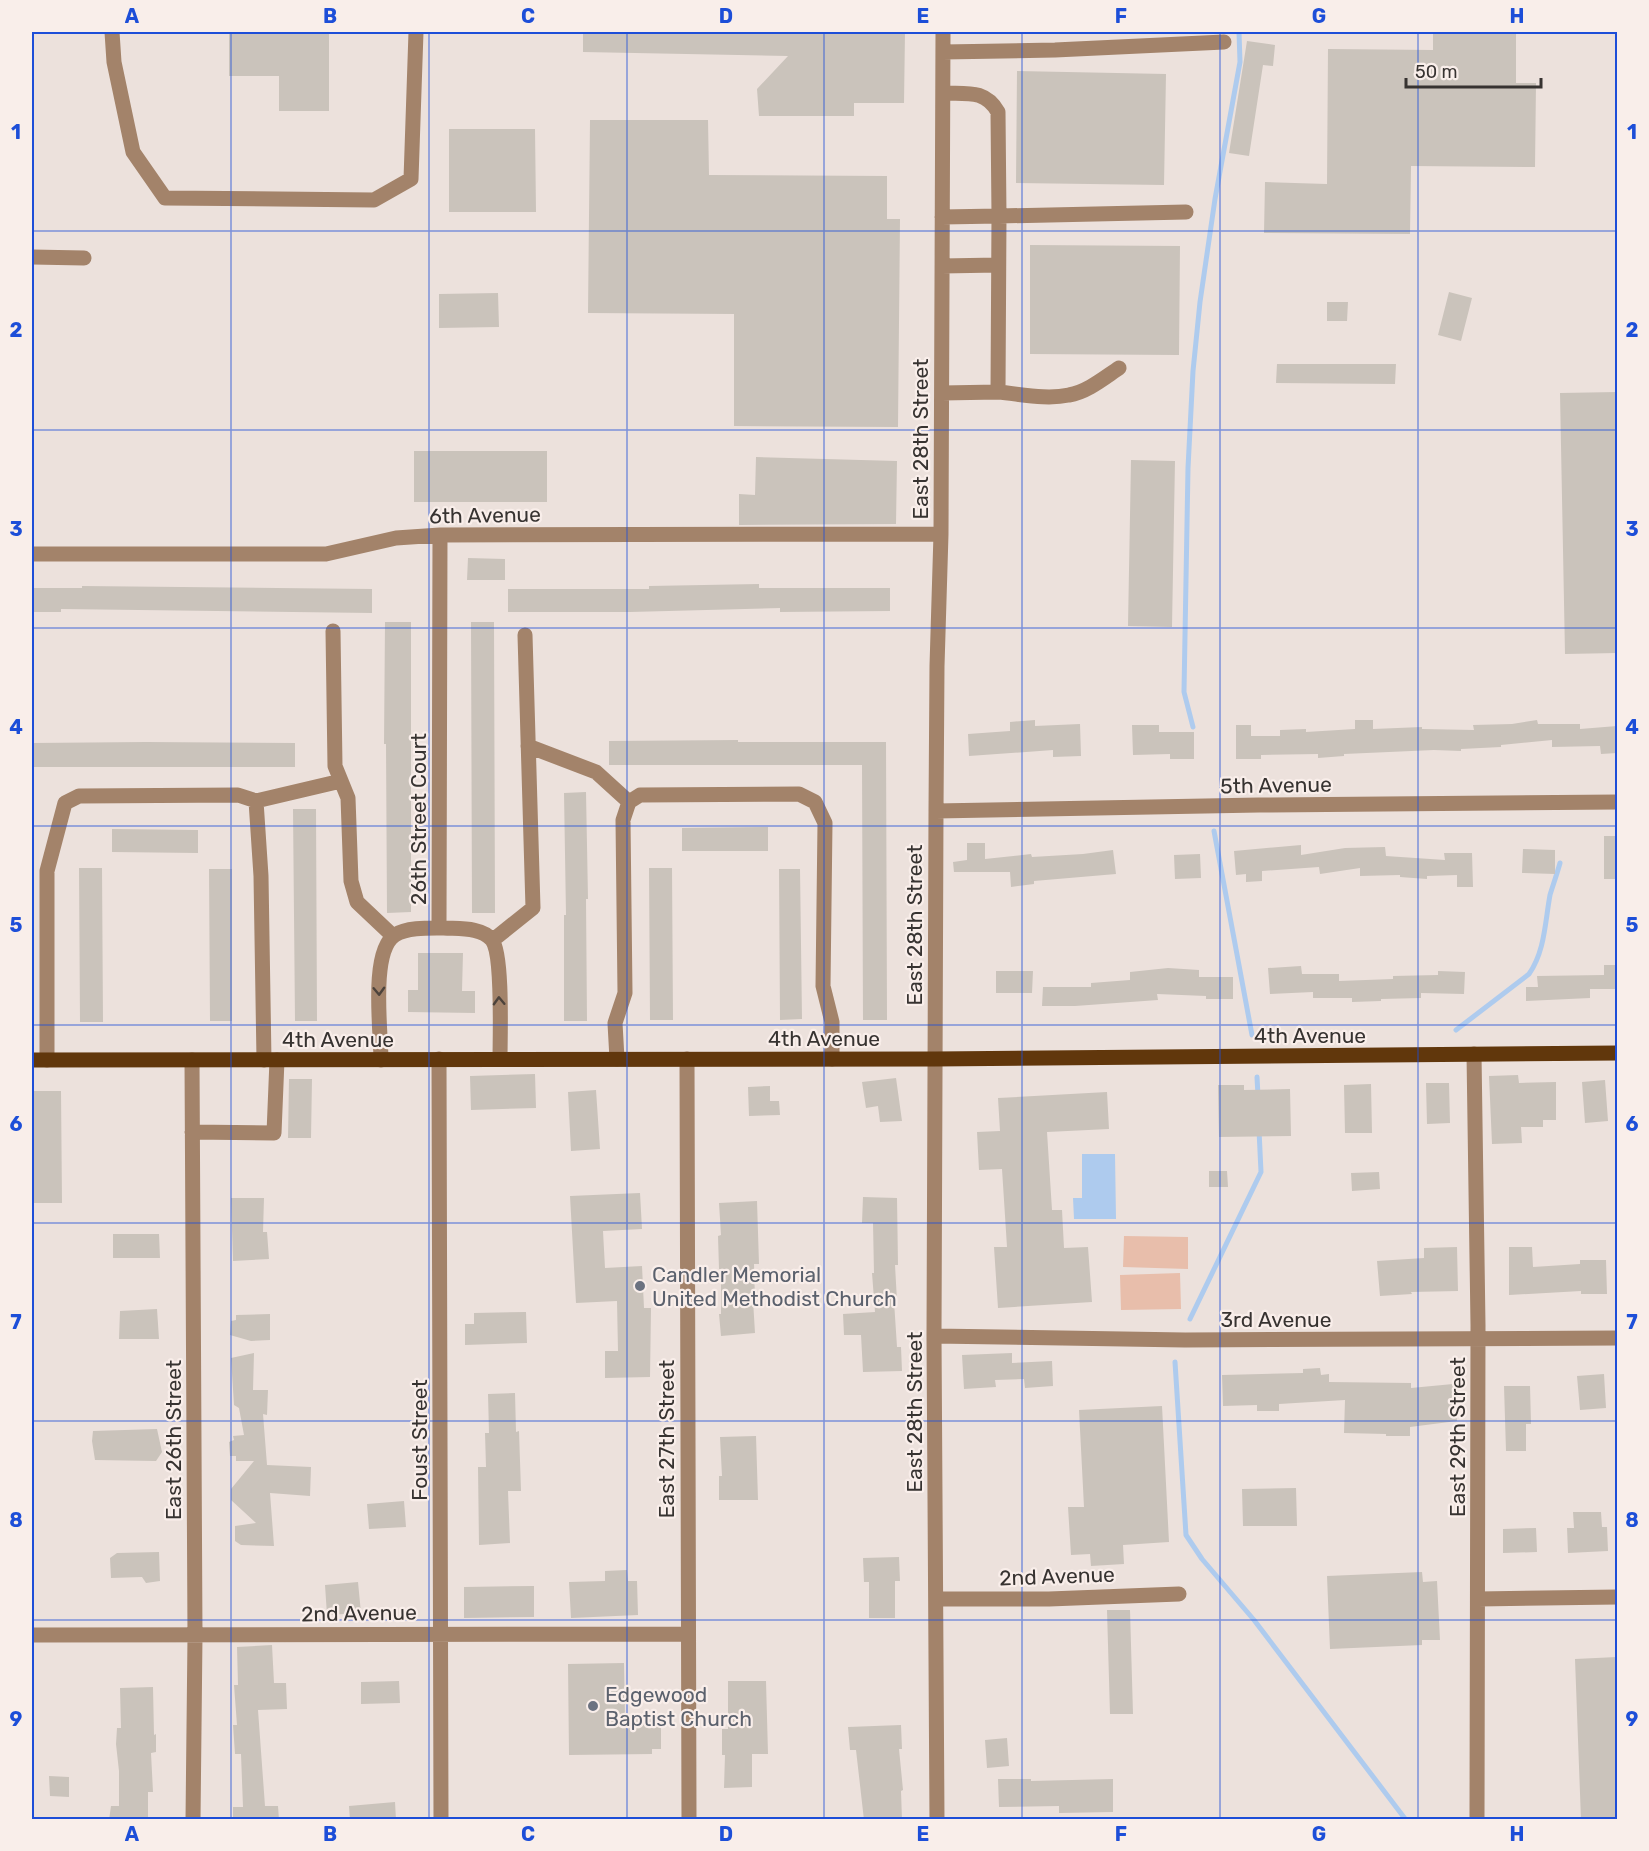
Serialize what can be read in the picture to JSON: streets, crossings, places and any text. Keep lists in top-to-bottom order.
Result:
{
  "streets": {
    "main road": ["4th Avenue"],
    "street": [
      "East 28th Street",
      "6th Avenue",
      "5th Avenue",
      "26th Street Court",
      "3rd Avenue",
      "East 29th Street",
      "East 27th Street",
      "East 26th Street",
      "Foust Street",
      "2nd Avenue"
    ]
  },
  "crossings": [
    ["East 28th Street", "6th Avenue"],
    ["East 28th Street", "5th Avenue"],
    ["East 28th Street", "4th Avenue"],
    ["East 28th Street", "3rd Avenue"],
    ["East 28th Street", "2nd Avenue"],
    ["6th Avenue", "26th Street Court"],
    ["4th Avenue", "East 29th Street"],
    ["4th Avenue", "East 27th Street"],
    ["4th Avenue", "East 26th Street"],
    ["4th Avenue", "Foust Street"],
    ["3rd Avenue", "East 29th Street"],
    ["East 27th Street", "2nd Avenue"],
    ["East 26th Street", "2nd Avenue"],
    ["Foust Street", "2nd Avenue"]
  ],
  "places": ["Candler Memorial United Methodist Church", "Edgewood Baptist Church"],
  "scale_bar": "50 m",
  "grid": {
    "columns": [
      "A",
      "B",
      "C",
      "D",
      "E",
      "F",
      "G",
      "H"
    ],
    "rows": [
      "1",
      "2",
      "3",
      "4",
      "5",
      "6",
      "7",
      "8",
      "9"
    ]
  }
}
